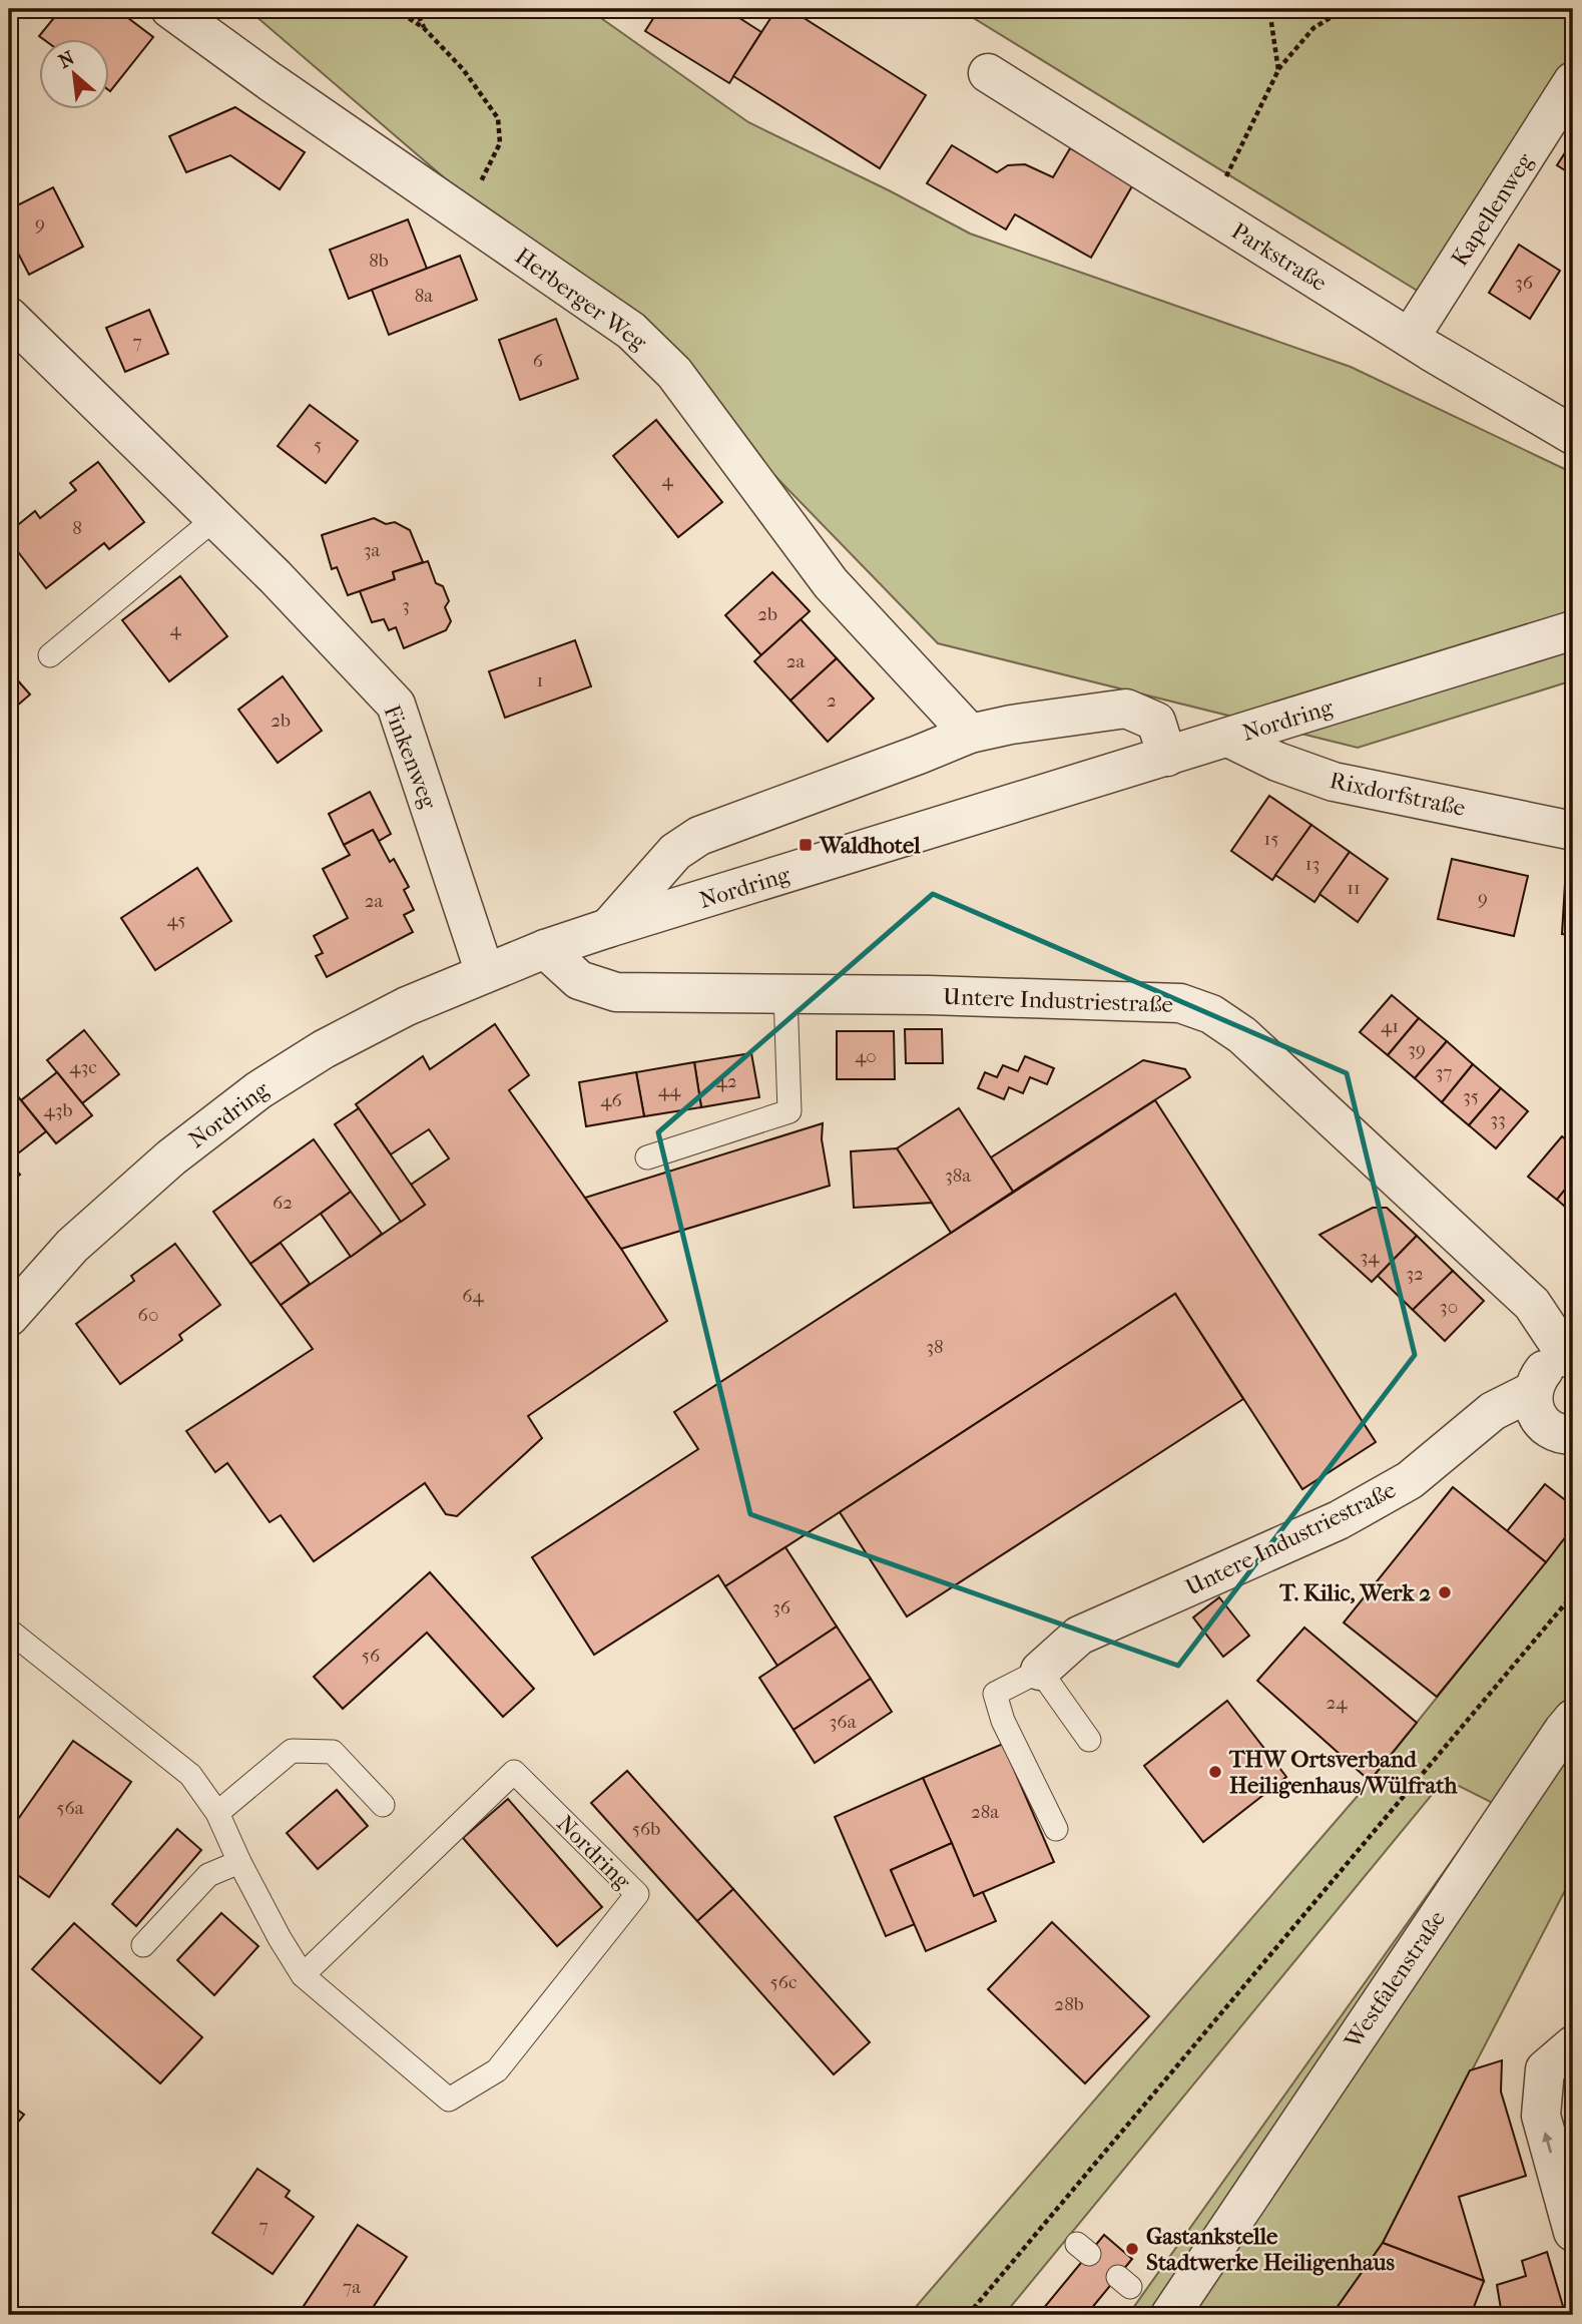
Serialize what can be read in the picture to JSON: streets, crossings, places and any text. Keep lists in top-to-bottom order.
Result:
{
  "streets": {
    "street": [
      "Kapellenweg",
      "Parkstraße",
      "Herberger Weg",
      "Nordring",
      "Finkenweg",
      "Rixdorfstraße",
      "Untere Industriestraße",
      "Westfalenstraße"
    ]
  },
  "crossings": [
    ["Kapellenweg", "Parkstraße"],
    ["Nordring", "Finkenweg"],
    ["Nordring", "Rixdorfstraße"],
    ["Nordring", "Untere Industriestraße"]
  ],
  "places": {
    "transit": ["Waldhotel"],
    "other": ["T. Kilic, Werk 2", "THW Ortsverband Heiligenhaus/Wülfrath", "Gastankstelle Stadtwerke Heiligenhaus"]
  },
  "house_numbers": [
    "9",
    "8b",
    "36",
    "8a",
    "7",
    "6",
    "5",
    "4",
    "8",
    "3a",
    "3",
    "2b",
    "4",
    "2a",
    "1",
    "2",
    "2b",
    "15",
    "13",
    "11",
    "9",
    "2a",
    "45",
    "41",
    "39",
    "40",
    "43c",
    "37",
    "42",
    "44",
    "35",
    "46",
    "43b",
    "33",
    "38a",
    "62",
    "34",
    "32",
    "64",
    "30",
    "60",
    "38",
    "36",
    "56",
    "24",
    "36a",
    "56a",
    "28a",
    "56b",
    "56c",
    "28b",
    "7",
    "7a"
  ],
  "north": "top left"
}
